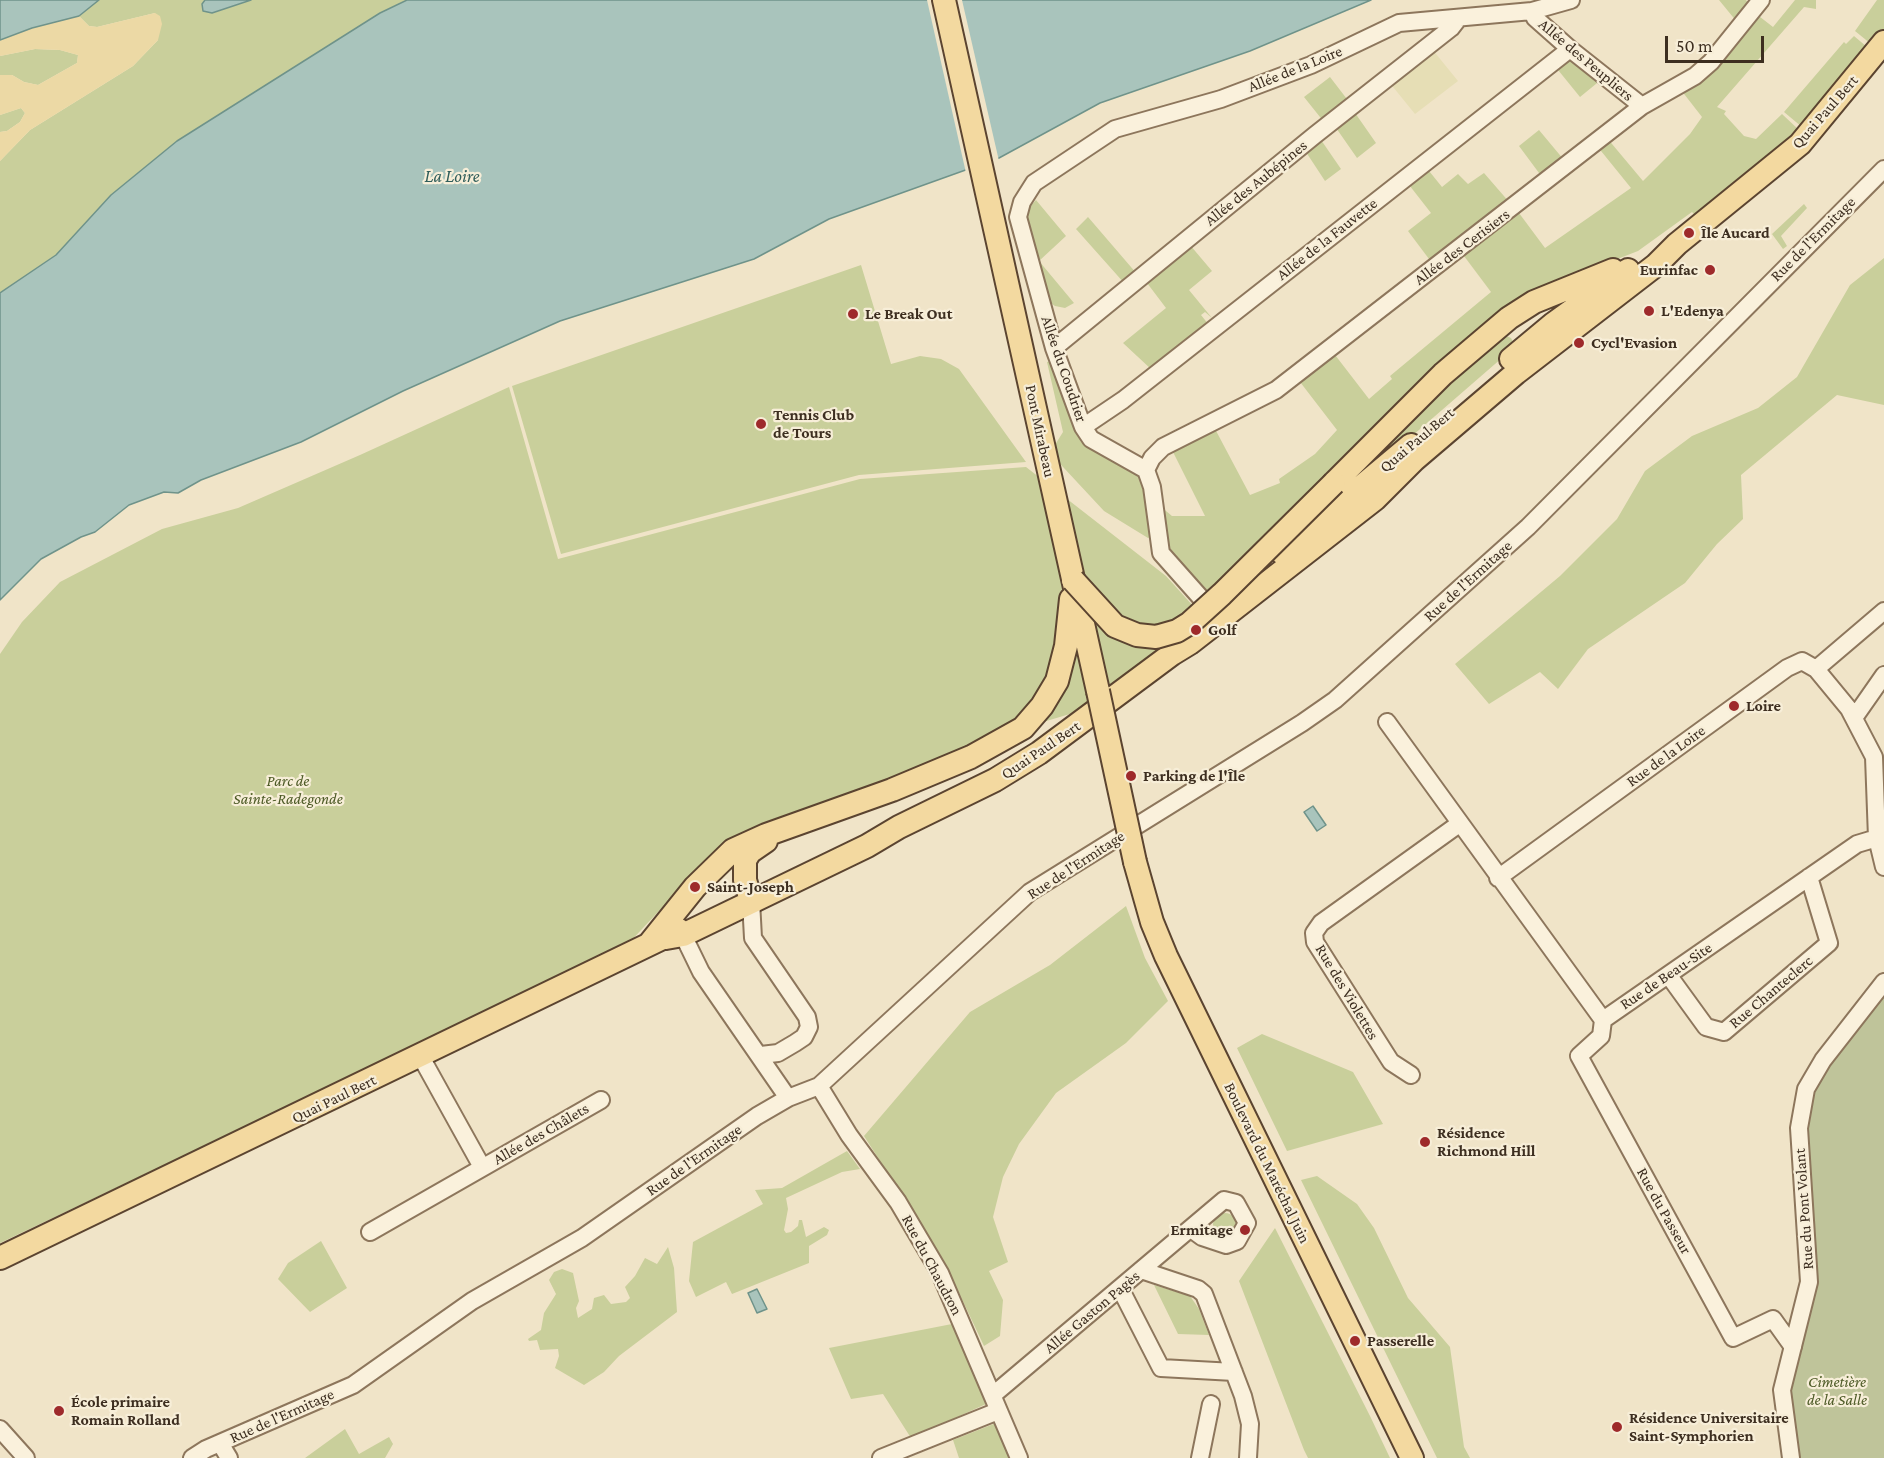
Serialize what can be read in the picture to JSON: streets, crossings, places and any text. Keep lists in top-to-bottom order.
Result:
{
  "streets": {
    "main road": ["Quai Paul Bert", "Pont Mirabeau", "Boulevard du Maréchal Juin"],
    "street": [
      "Allée des Peupliers",
      "Allée de la Loire",
      "Allée des Aubépines",
      "Allée de la Fauvette",
      "Rue de l'Ermitage",
      "Allée des Cerisiers",
      "Allée du Coudrier",
      "Rue de la Loire",
      "Rue de Beau-Site",
      "Rue des Violettes",
      "Rue Chanteclerc",
      "Allée des Châlets",
      "Rue du Pont Volant",
      "Rue du Passeur",
      "Rue du Chaudron",
      "Allée Gaston Pagès"
    ]
  },
  "crossings": [
    ["Allée des Peupliers", "Allée de la Loire"],
    ["Allée des Peupliers", "Allée de la Fauvette"],
    ["Allée des Peupliers", "Allée des Cerisiers"],
    ["Allée de la Loire", "Allée des Aubépines"],
    ["Allée de la Loire", "Allée du Coudrier"],
    ["Quai Paul Bert", "Allée des Châlets"],
    ["Allée des Aubépines", "Allée du Coudrier"],
    ["Allée de la Fauvette", "Allée du Coudrier"],
    ["Rue de l'Ermitage", "Rue du Chaudron"],
    ["Allée des Cerisiers", "Allée du Coudrier"],
    ["Pont Mirabeau", "Boulevard du Maréchal Juin"],
    ["Rue de la Loire", "Rue de Beau-Site"],
    ["Rue de Beau-Site", "Rue Chanteclerc"],
    ["Rue de Beau-Site", "Rue du Passeur"],
    ["Rue du Pont Volant", "Rue du Passeur"],
    ["Rue du Chaudron", "Allée Gaston Pagès"]
  ],
  "water": ["La Loire"],
  "parks": ["Parc de Sainte-Radegonde", "Cimetière de la Salle"],
  "places": [
    "Île Aucard",
    "Eurinfac",
    "L'Edenya",
    "Le Break Out",
    "Cycl'Evasion",
    "Tennis Club de Tours",
    "Golf",
    "Loire",
    "Parking de l'Île",
    "Saint-Joseph",
    "Résidence Richmond Hill",
    "Ermitage",
    "Passerelle",
    "École primaire Romain Rolland",
    "Résidence Universitaire Saint-Symphorien"
  ],
  "scale_bar": "50 m"
}
